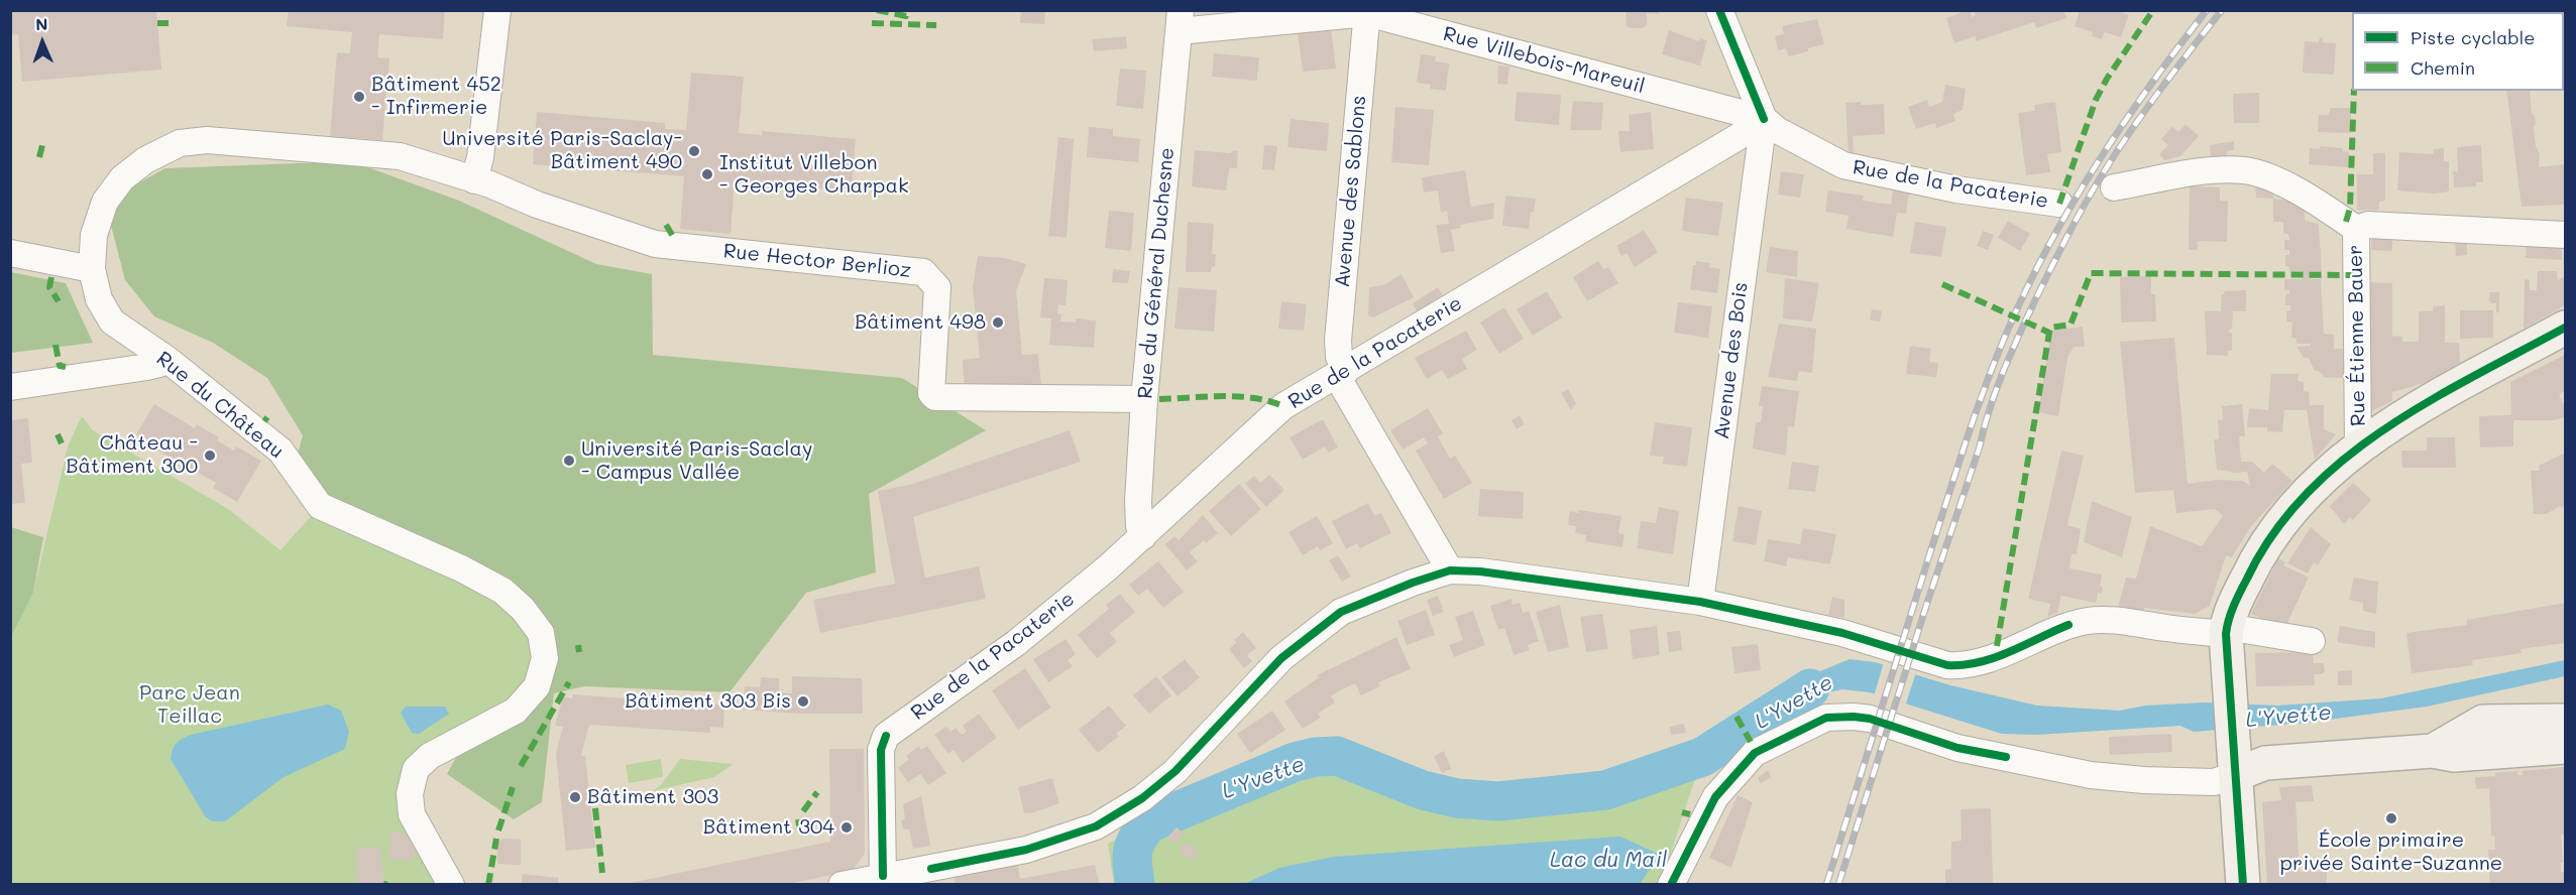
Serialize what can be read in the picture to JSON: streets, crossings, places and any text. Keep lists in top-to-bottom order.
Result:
{
  "streets": {
    "street": [
      "Rue Villebois-Mareuil",
      "Rue de la Pacaterie",
      "Avenue des Sablons",
      "Rue Hector Berlioz",
      "Rue du Général Duchesne",
      "Rue Étienne Bauer",
      "Avenue des Bois",
      "Rue du Château"
    ]
  },
  "crossings": [
    ["Rue Villebois-Mareuil", "Rue de la Pacaterie"],
    ["Rue Villebois-Mareuil", "Avenue des Sablons"],
    ["Rue Villebois-Mareuil", "Rue du Général Duchesne"],
    ["Rue Villebois-Mareuil", "Avenue des Bois"],
    ["Rue de la Pacaterie", "Avenue des Sablons"],
    ["Rue de la Pacaterie", "Rue du Général Duchesne"],
    ["Rue de la Pacaterie", "Avenue des Bois"],
    ["Rue Hector Berlioz", "Rue du Général Duchesne"],
    ["Rue Hector Berlioz", "Rue du Château"]
  ],
  "water": ["L'Yvette", "Lac du Mail"],
  "parks": ["Parc Jean Teillac"],
  "places": [
    "Bâtiment 452 - Infirmerie",
    "Université Paris-Saclay- Bâtiment 490",
    "Institut Villebon - Georges Charpak",
    "Bâtiment 498",
    "Château - Bâtiment 300",
    "Université Paris-Saclay - Campus Vallée",
    "Bâtiment 303 Bis",
    "Bâtiment 303",
    "École primaire privée Sainte-Suzanne",
    "Bâtiment 304"
  ],
  "legend": ["Piste cyclable", "Chemin"],
  "north": "top"
}
